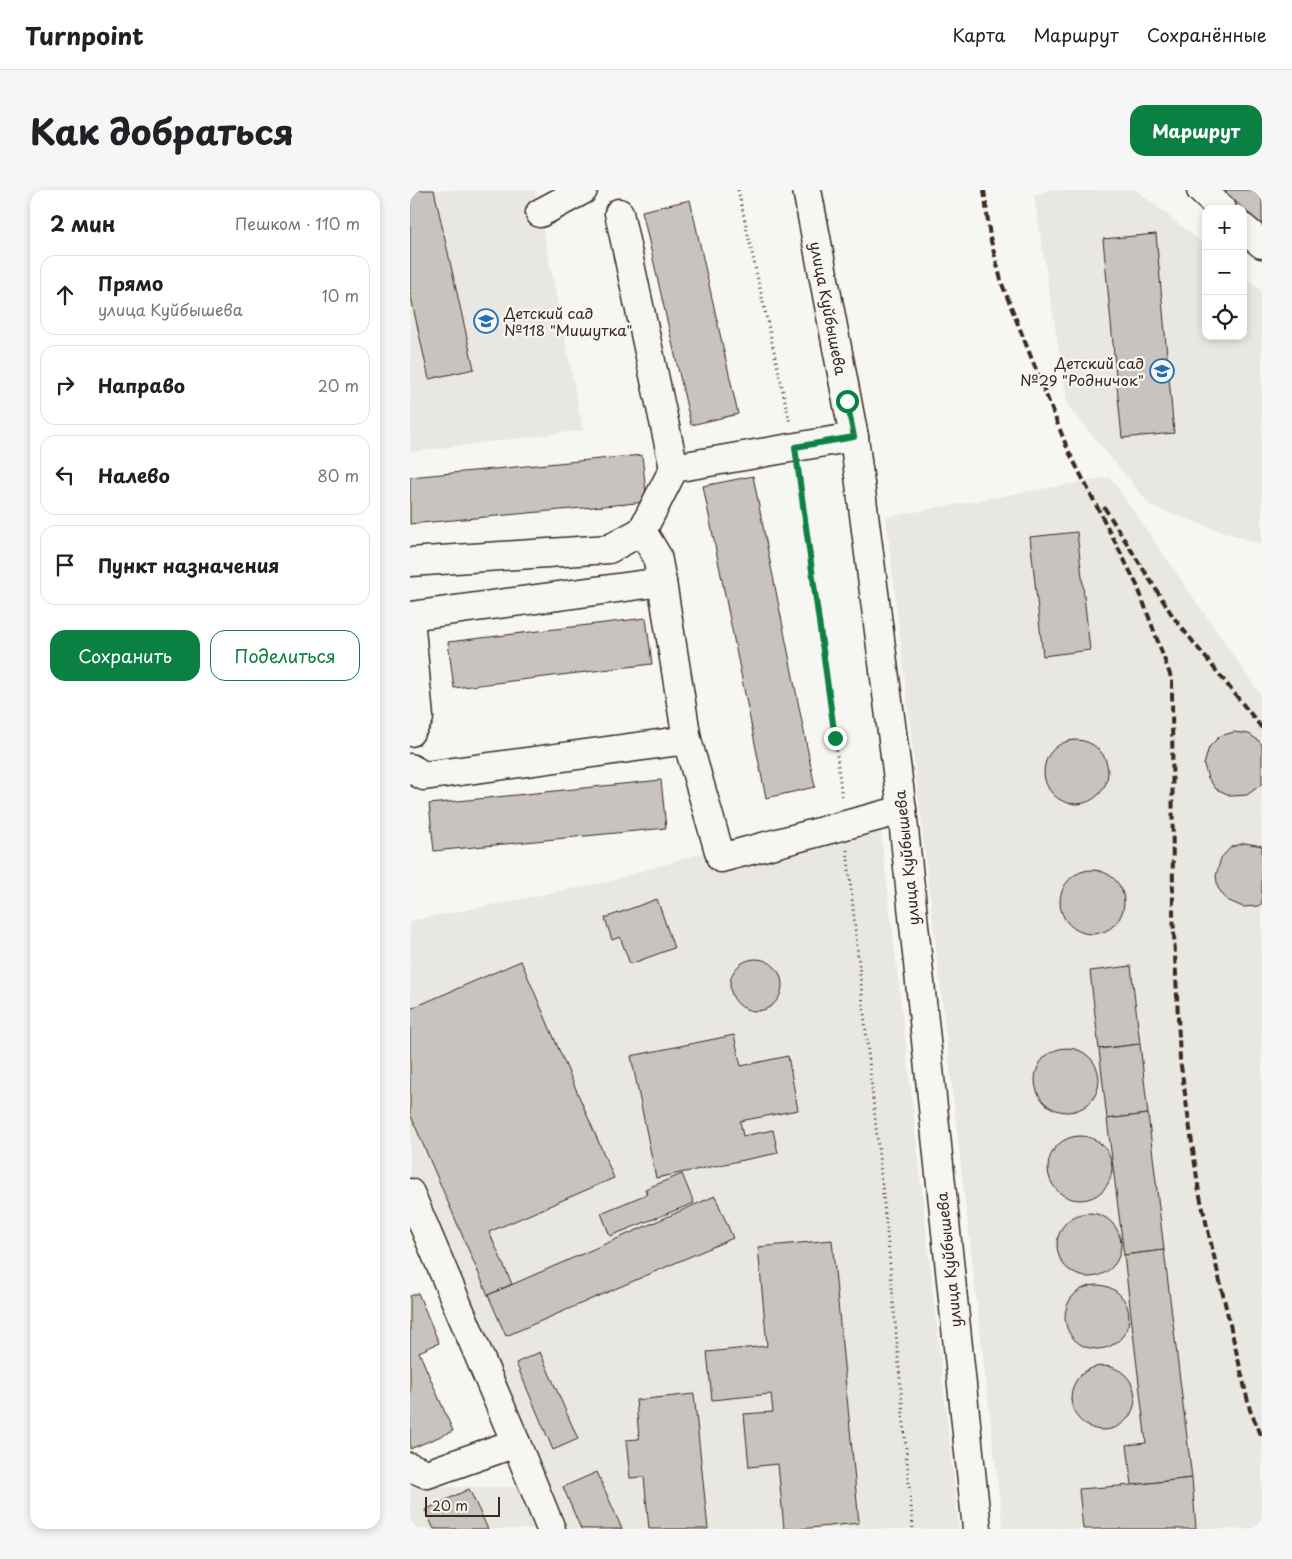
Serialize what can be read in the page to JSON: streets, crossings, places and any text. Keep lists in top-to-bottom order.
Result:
{
  "streets": {
    "main road": ["улица Куйбышева"]
  },
  "places": {
    "school or university": ["Детский сад №118 \"Мишутка\"", "Детский сад №29 \"Родничок\""]
  },
  "scale_bar": "20 m",
  "page": {
    "header": "Turnpoint",
    "nav": ["Карта", "Маршрут", "Сохранённые"],
    "title": "Как добраться",
    "buttons": [
      "Маршрут",
      ["Сохранить", "Поделиться"]
    ],
    "heading": ["2 мин", "Пешком · 110 m"],
    "map_buttons": ["+", "−"],
    "list": [
      ["Прямо", "улица Куйбышева", "10 m"],
      ["Направо", "20 m"],
      ["Налево", "80 m"],
      "Пункт назначения"
    ],
    "scale": "20 m"
  }
}
